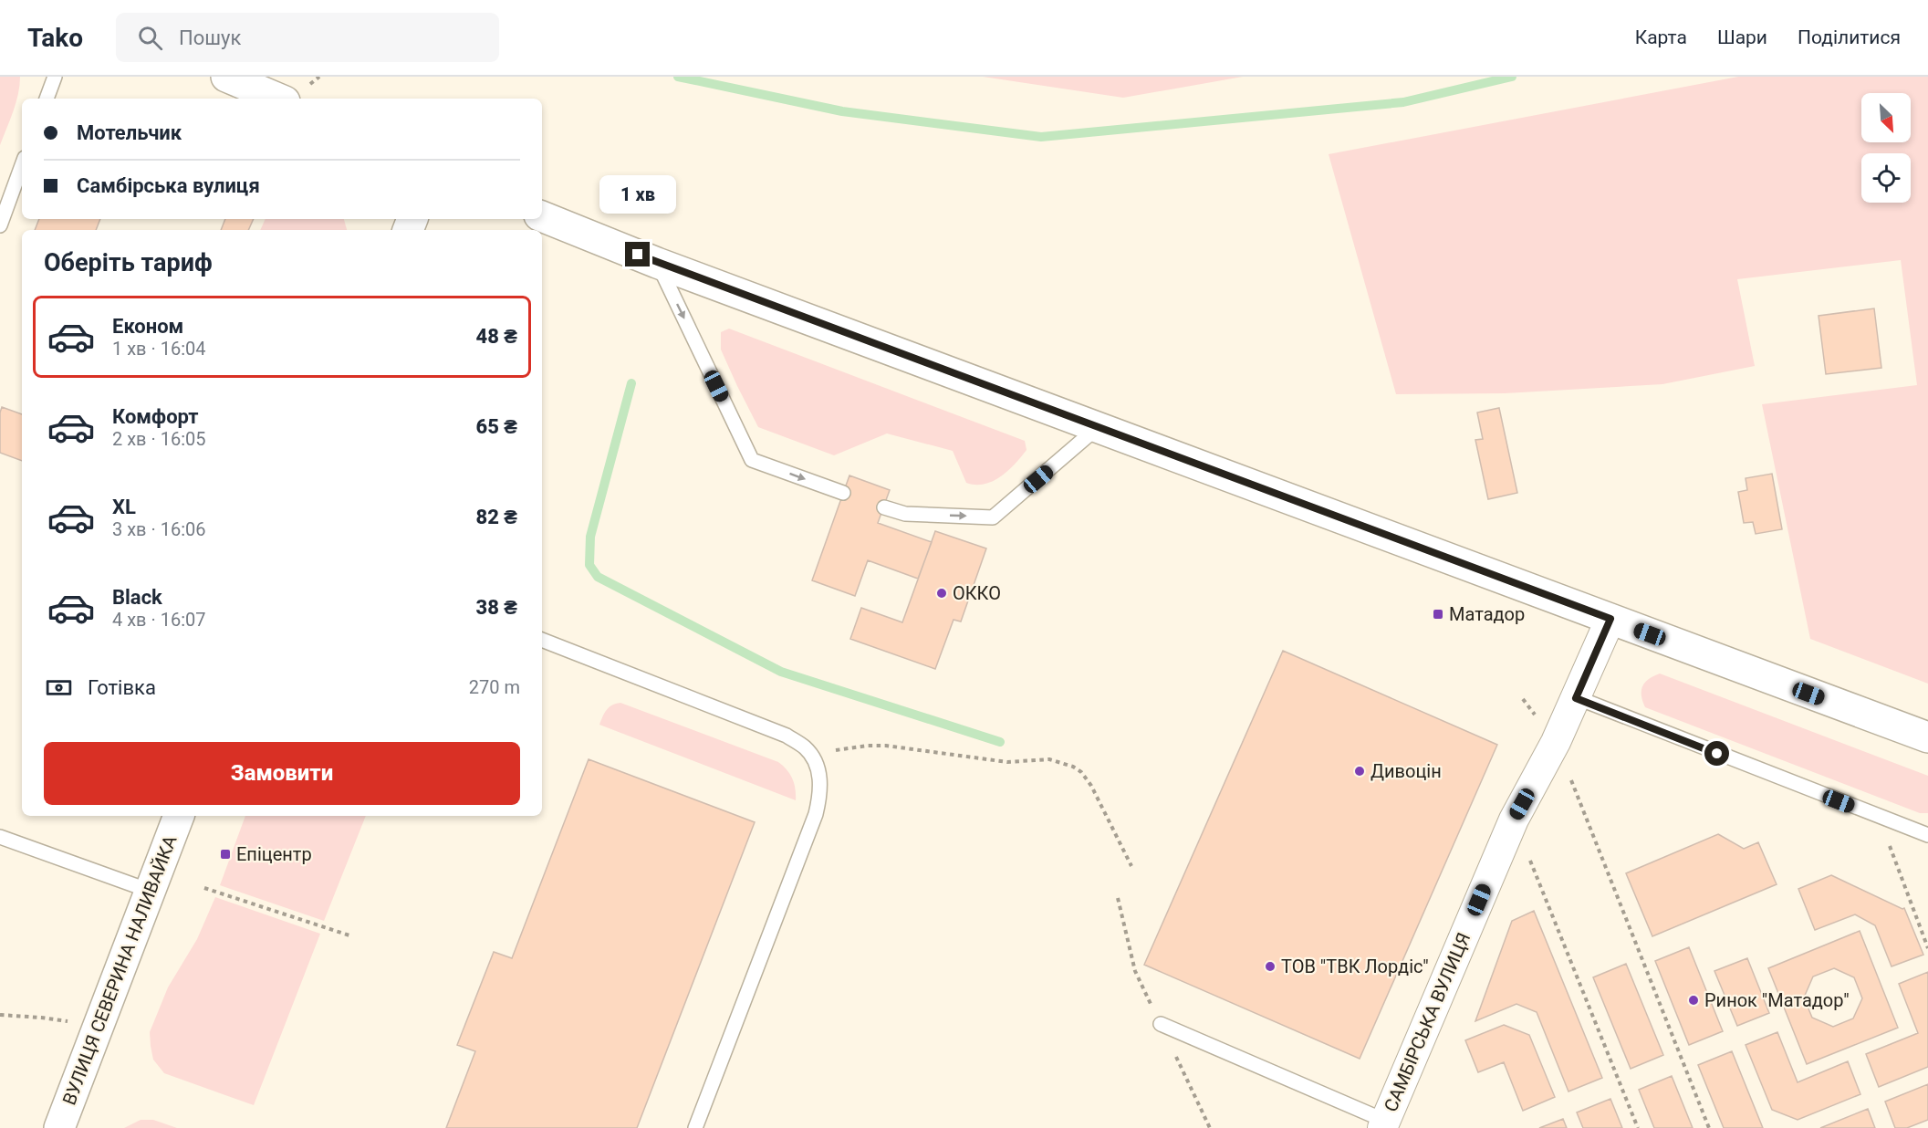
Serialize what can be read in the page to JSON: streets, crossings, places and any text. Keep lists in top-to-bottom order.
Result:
{
  "streets": {
    "main road": ["ВУЛИЦЯ СЕВЕРИНА НАЛИВАЙКА"],
    "street": ["САМБІРСЬКА ВУЛИЦЯ"]
  },
  "places": {
    "other": [
      "ОККО",
      "Дивоцін",
      "ТОВ \"ТВК Лордіс\"",
      "Ринок \"Матадор\""
    ],
    "transit": ["Матадор", "Епіцентр"]
  },
  "north": "bottom right",
  "page": {
    "header": "Tako",
    "search": "Пошук",
    "nav": ["Карта", "Шари", "Поділитися"],
    "banner": ["Мотельчик", "Самбірська вулиця"],
    "bubble": "1 хв",
    "heading": "Оберіть тариф",
    "list": [
      {
        "name": "Економ",
        "note": "1 хв · 16:04",
        "value": "48 ₴"
      },
      {
        "name": "Комфорт",
        "note": "2 хв · 16:05",
        "value": "65 ₴"
      },
      {
        "name": "XL",
        "note": "3 хв · 16:06",
        "value": "82 ₴"
      },
      {
        "name": "Black",
        "note": "4 хв · 16:07",
        "value": "38 ₴"
      }
    ],
    "pay": ["Готівка", "270 m"],
    "buttons": "Замовити"
  }
}
